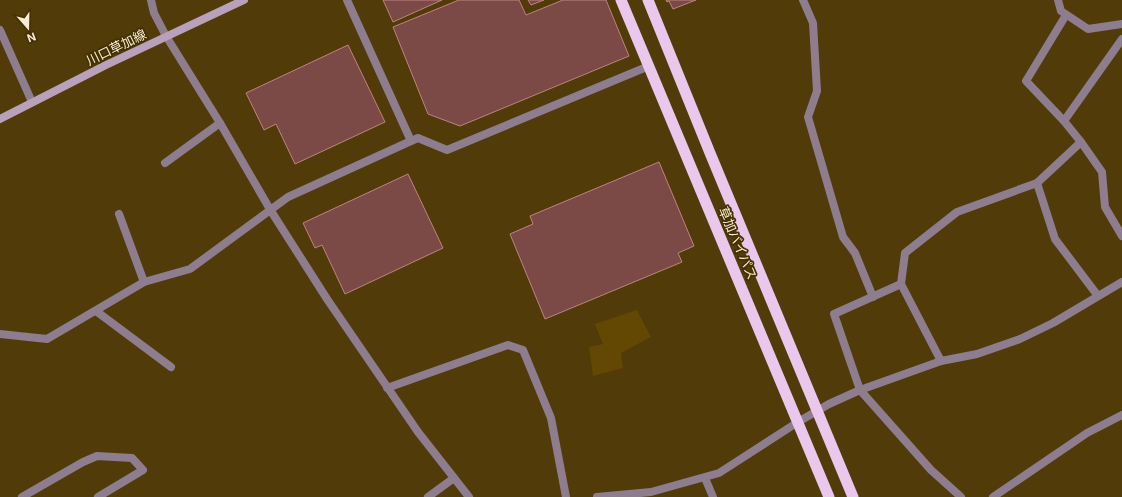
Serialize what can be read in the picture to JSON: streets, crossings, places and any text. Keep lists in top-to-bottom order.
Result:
{
  "streets": {
    "highway": ["草加バイパス"],
    "main road": ["川口草加線"]
  },
  "north": "bottom"
}
